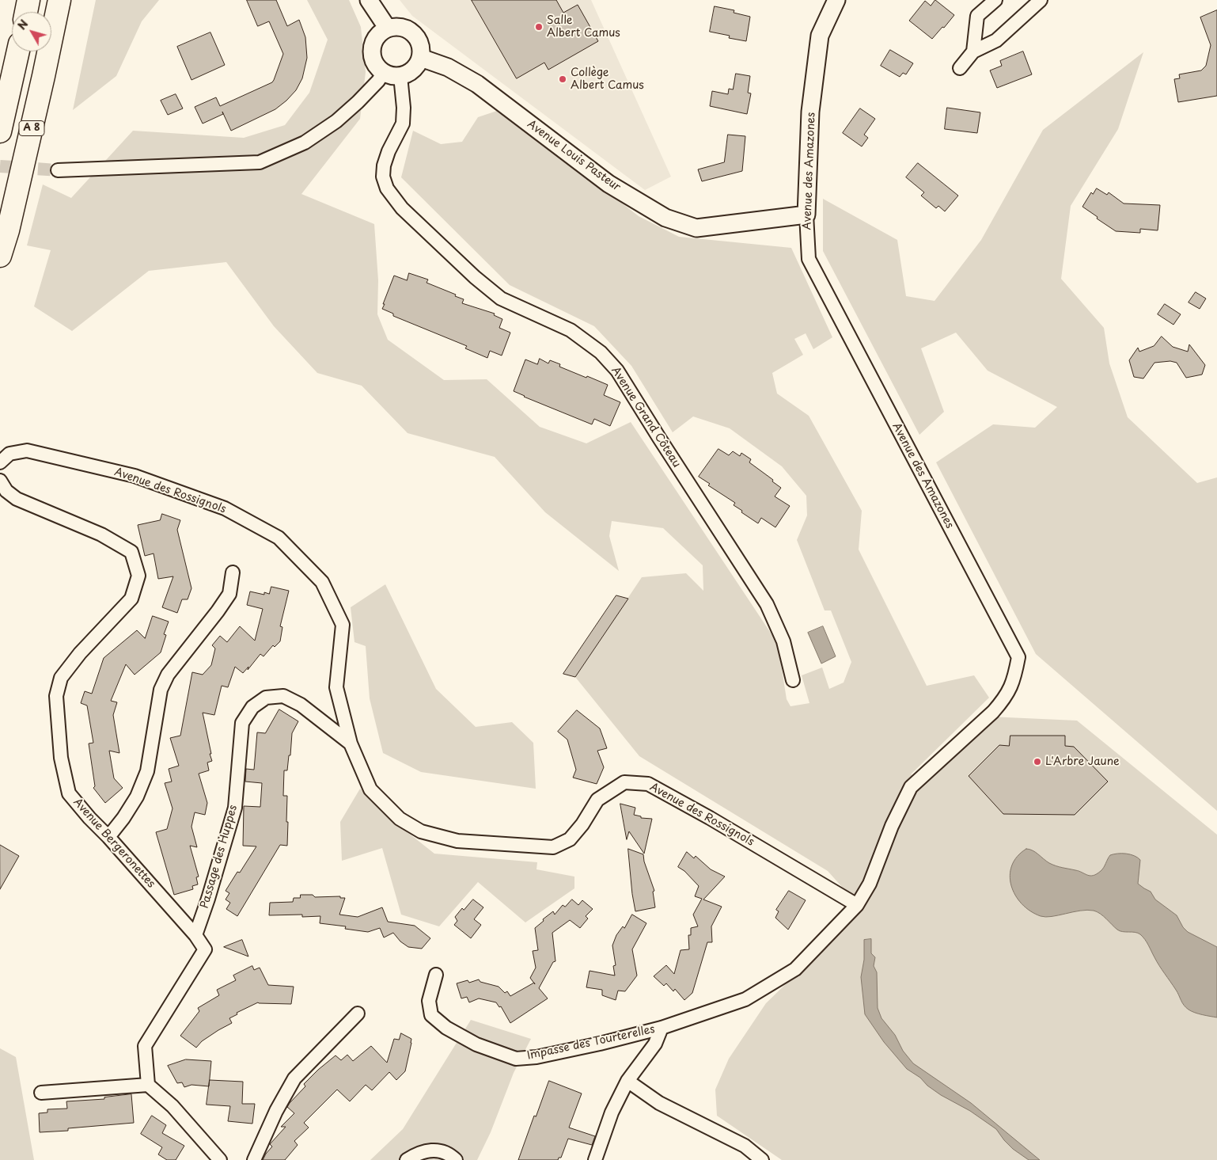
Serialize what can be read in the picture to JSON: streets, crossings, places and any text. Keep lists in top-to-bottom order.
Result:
{
  "streets": {
    "highway": ["A 8"],
    "street": [
      "Avenue Louis Pasteur",
      "Avenue des Amazones",
      "Avenue Grand Côteau",
      "Avenue des Rossignols",
      "Avenue Bergeronettes",
      "Passage des Huppes",
      "Impasse des Tourterelles"
    ]
  },
  "crossings": [
    ["Avenue Louis Pasteur", "Avenue des Amazones"],
    ["Avenue Louis Pasteur", "Avenue Grand Côteau"],
    ["Avenue des Amazones", "Avenue des Rossignols"],
    ["Avenue des Amazones", "Impasse des Tourterelles"],
    ["Avenue des Rossignols", "Passage des Huppes"],
    ["Avenue Bergeronettes", "Passage des Huppes"]
  ],
  "places": ["Salle Albert Camus", "Collège Albert Camus", "L'Arbre Jaune"],
  "north": "top left"
}
